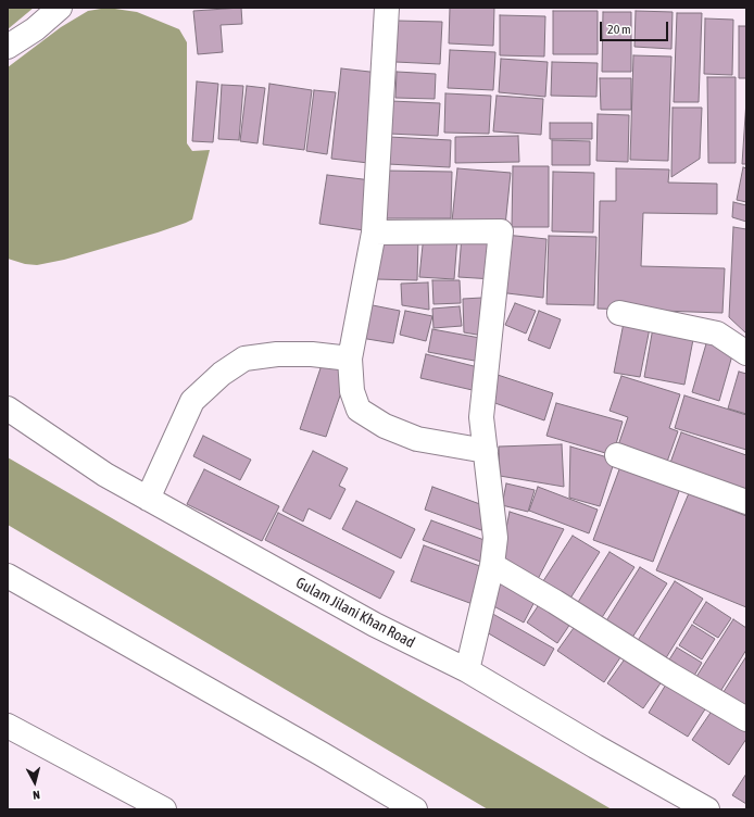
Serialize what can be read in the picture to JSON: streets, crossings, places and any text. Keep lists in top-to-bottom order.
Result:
{
  "streets": {
    "street": ["Gulam Jilani Khan Road"]
  },
  "scale_bar": "20 m",
  "north": "bottom"
}
